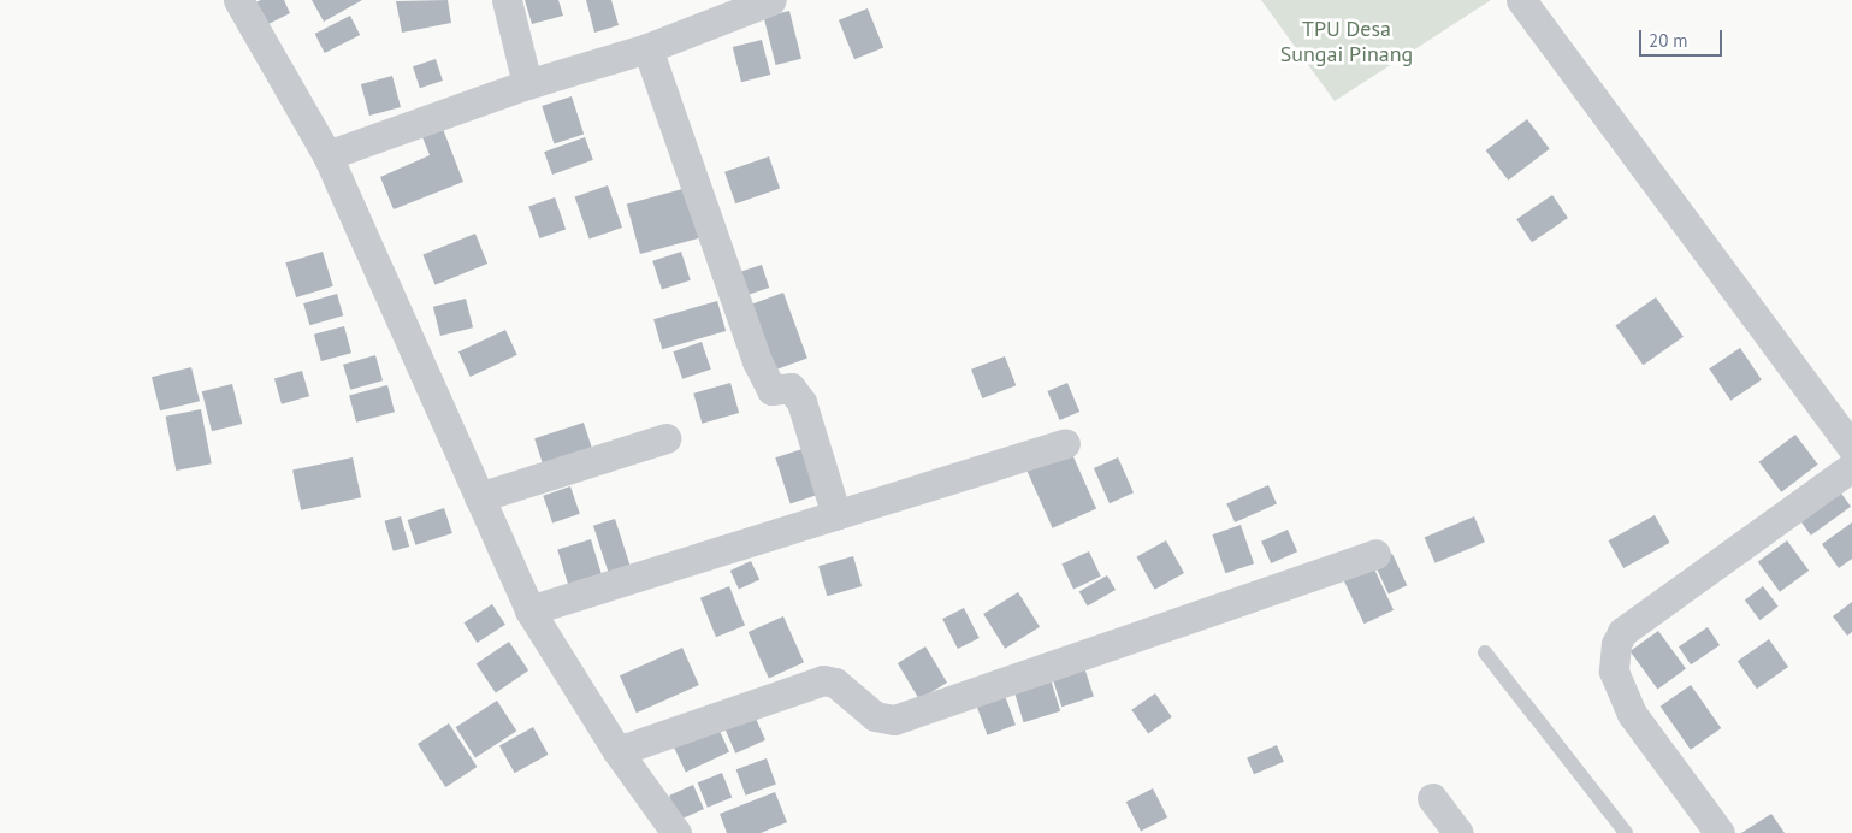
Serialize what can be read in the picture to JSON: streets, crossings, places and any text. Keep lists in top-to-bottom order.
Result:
{
  "parks": ["TPU Desa Sungai Pinang"],
  "scale_bar": "20 m"
}
